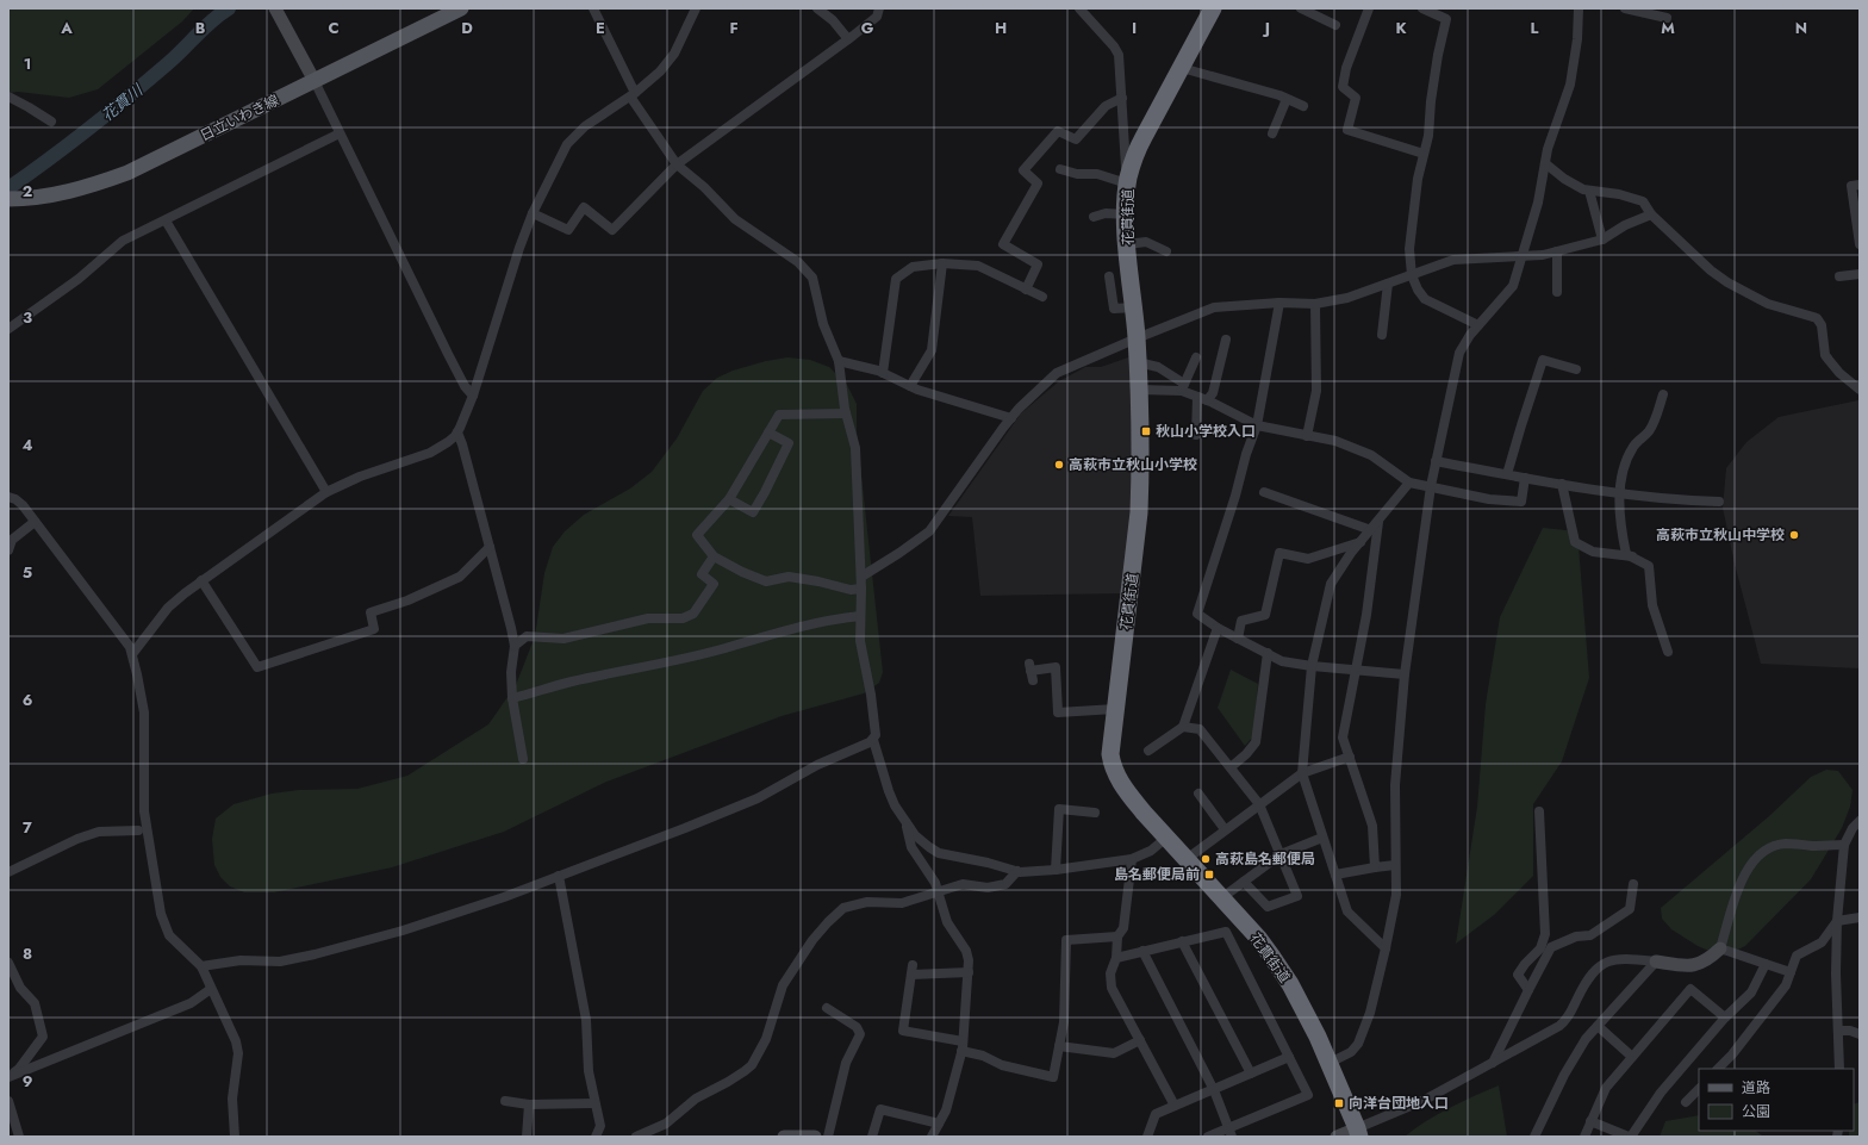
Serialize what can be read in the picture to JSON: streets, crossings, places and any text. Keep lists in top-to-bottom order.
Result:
{
  "streets": {
    "highway": ["花貫街道"],
    "main road": ["日立いわき線"]
  },
  "water": ["花貫川"],
  "places": {
    "transit": ["秋山小学校入口", "島名郵便局前", "向洋台団地入口"],
    "other": ["高萩市立秋山小学校", "高萩市立秋山中学校", "高萩島名郵便局"]
  },
  "legend": ["道路", "公園"],
  "grid": {
    "columns": [
      "A",
      "B",
      "C",
      "D",
      "E",
      "F",
      "G",
      "H",
      "I",
      "J",
      "K",
      "L",
      "M",
      "N"
    ],
    "rows": [
      "1",
      "2",
      "3",
      "4",
      "5",
      "6",
      "7",
      "8",
      "9"
    ]
  }
}
